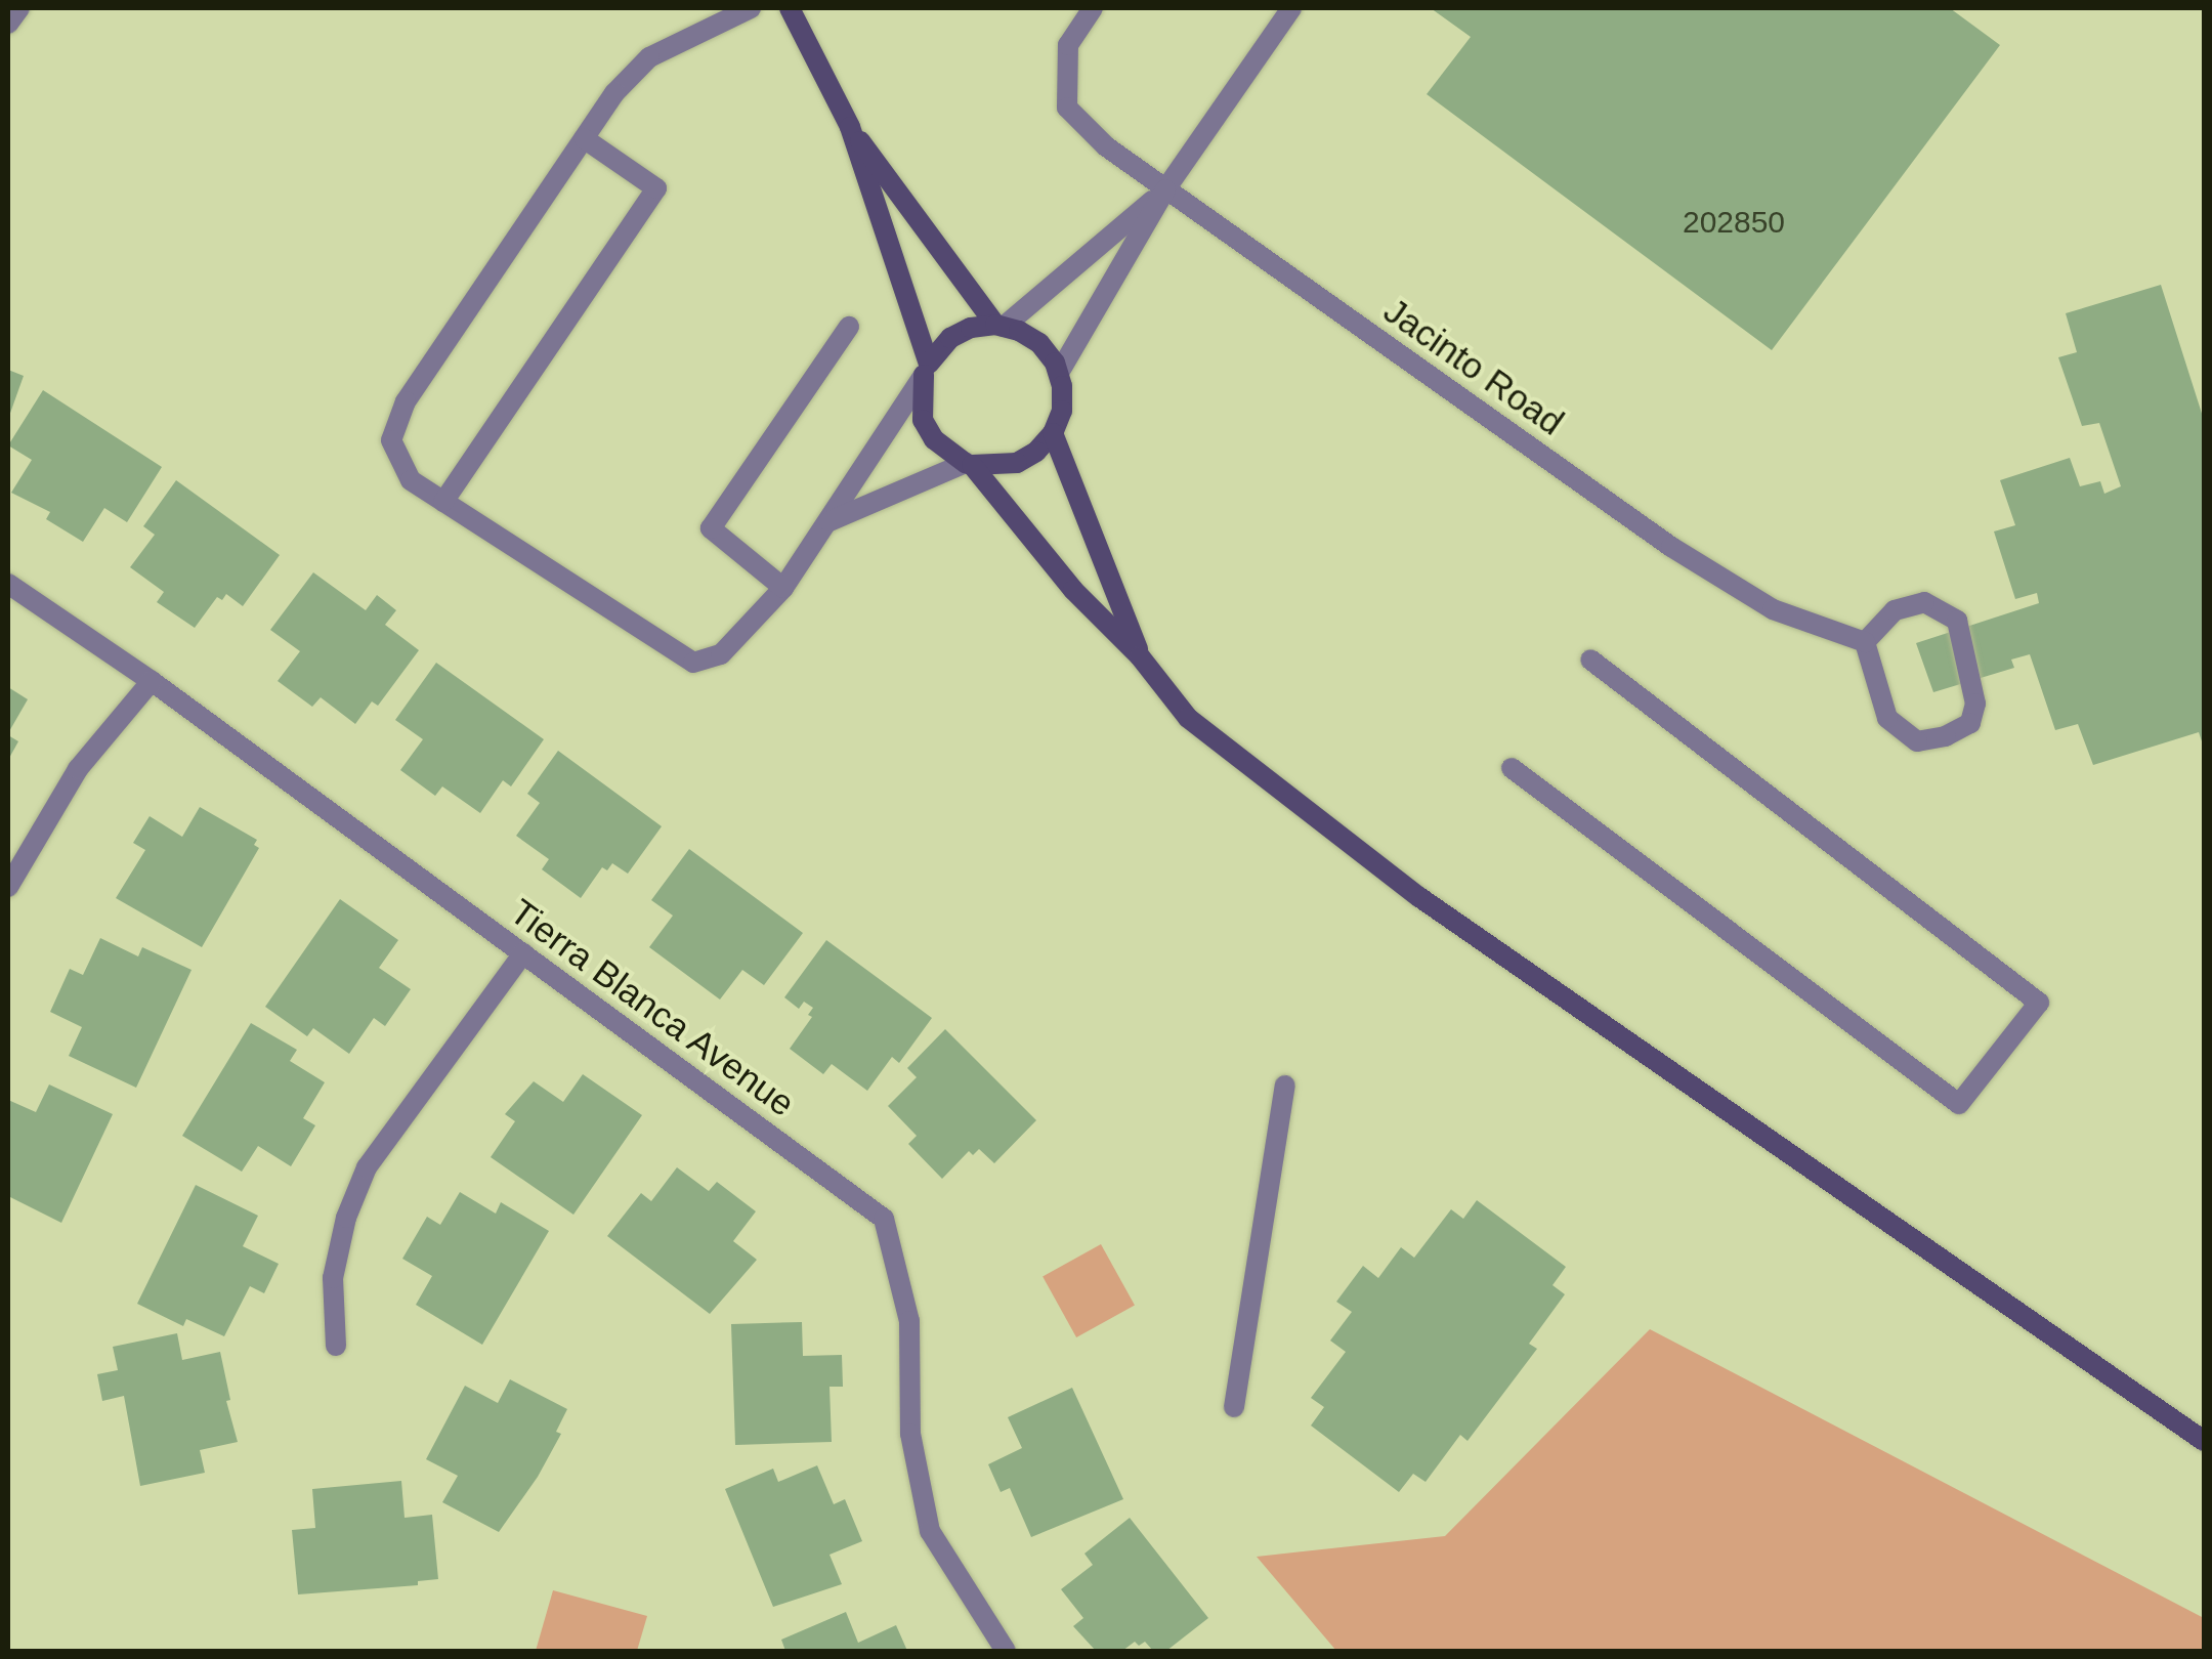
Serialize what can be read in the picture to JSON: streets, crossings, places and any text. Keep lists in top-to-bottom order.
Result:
{
  "streets": {
    "street": ["Jacinto Road", "Tierra Blanca Avenue"]
  },
  "house_numbers": ["202850"]
}
